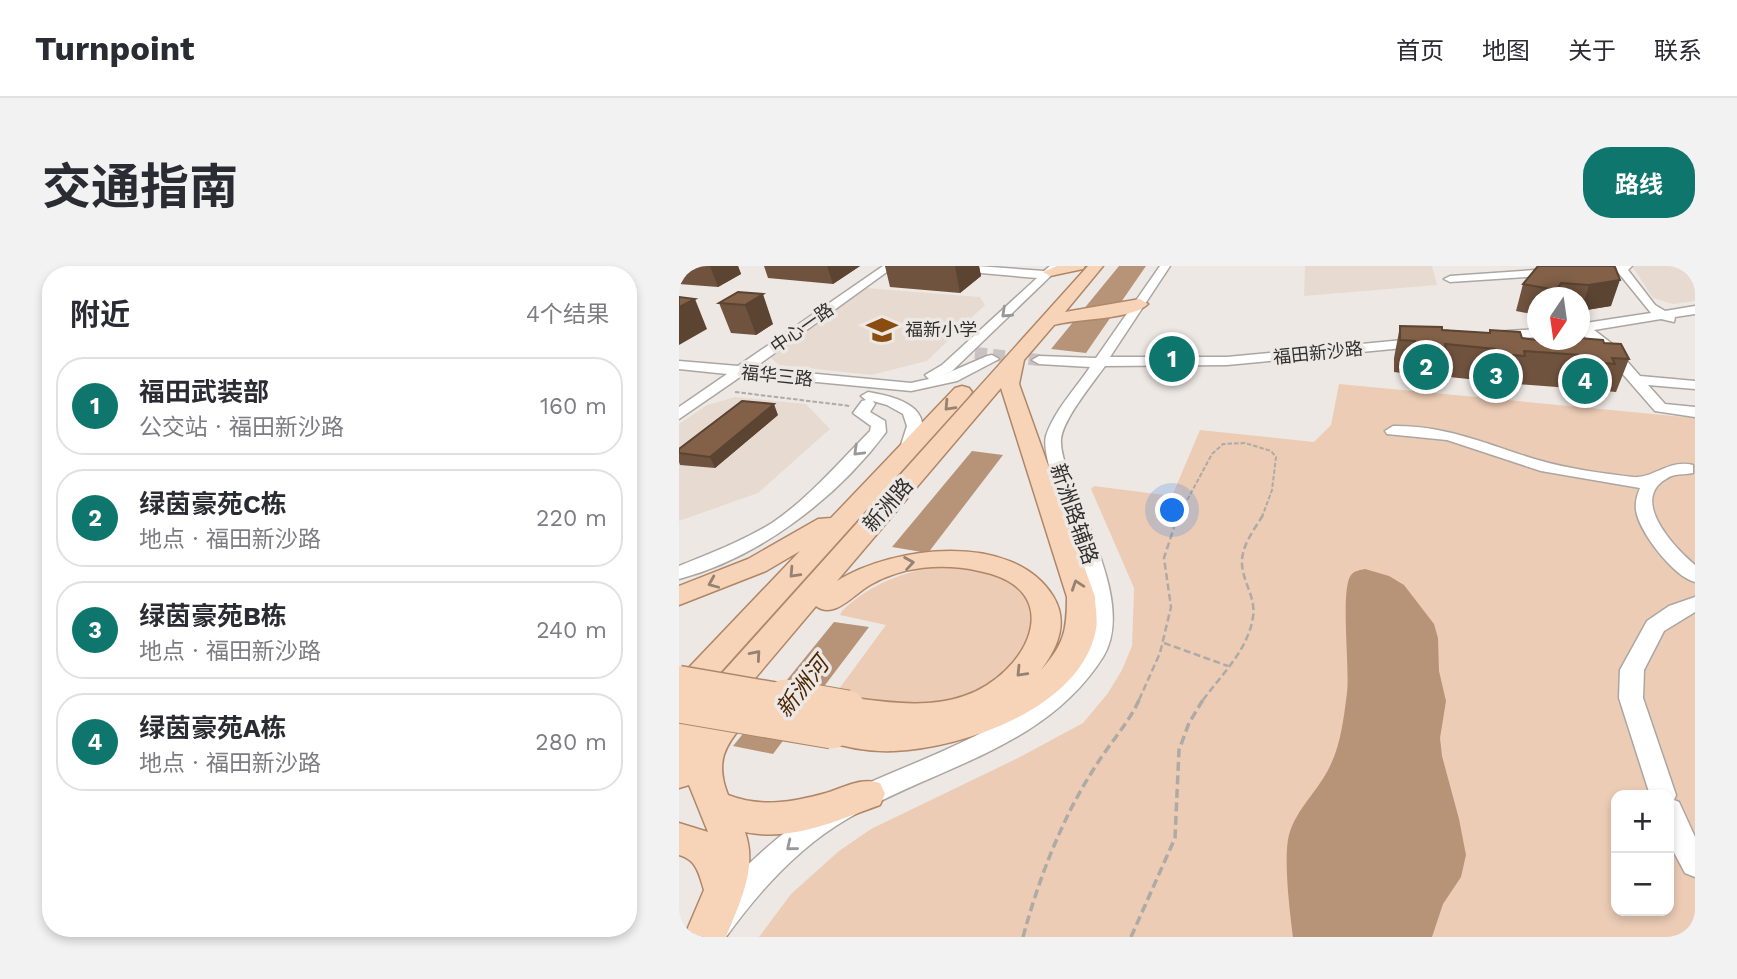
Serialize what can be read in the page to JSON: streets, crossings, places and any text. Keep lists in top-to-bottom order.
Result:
{
  "streets": {
    "main road": ["新洲路"],
    "street": [
      "中心一路",
      "福田新沙路",
      "福华三路",
      "新洲路辅路"
    ]
  },
  "crossings": [
    ["中心一路", "福华三路"],
    ["福田新沙路", "新洲路"],
    ["福田新沙路", "新洲路辅路"],
    ["新洲路", "新洲路辅路"]
  ],
  "water": ["新洲河"],
  "places": {
    "school or university": ["福新小学"]
  },
  "north": "bottom",
  "page": {
    "header": "Turnpoint",
    "nav": [
      "首页",
      "地图",
      "关于",
      "联系"
    ],
    "title": "交通指南",
    "buttons": "路线",
    "heading": ["附近", "4个结果"],
    "pins": [
      "1",
      "2",
      "3",
      "4"
    ],
    "list": [
      {
        "mark": "1",
        "name": "福田武装部",
        "note": "公交站 · 福田新沙路",
        "value": "160 m"
      },
      {
        "mark": "2",
        "name": "绿茵豪苑C栋",
        "note": "地点 · 福田新沙路",
        "value": "220 m"
      },
      {
        "mark": "3",
        "name": "绿茵豪苑B栋",
        "note": "地点 · 福田新沙路",
        "value": "240 m"
      },
      {
        "mark": "4",
        "name": "绿茵豪苑A栋",
        "note": "地点 · 福田新沙路",
        "value": "280 m"
      }
    ],
    "map_buttons": ["+", "−"]
  }
}
